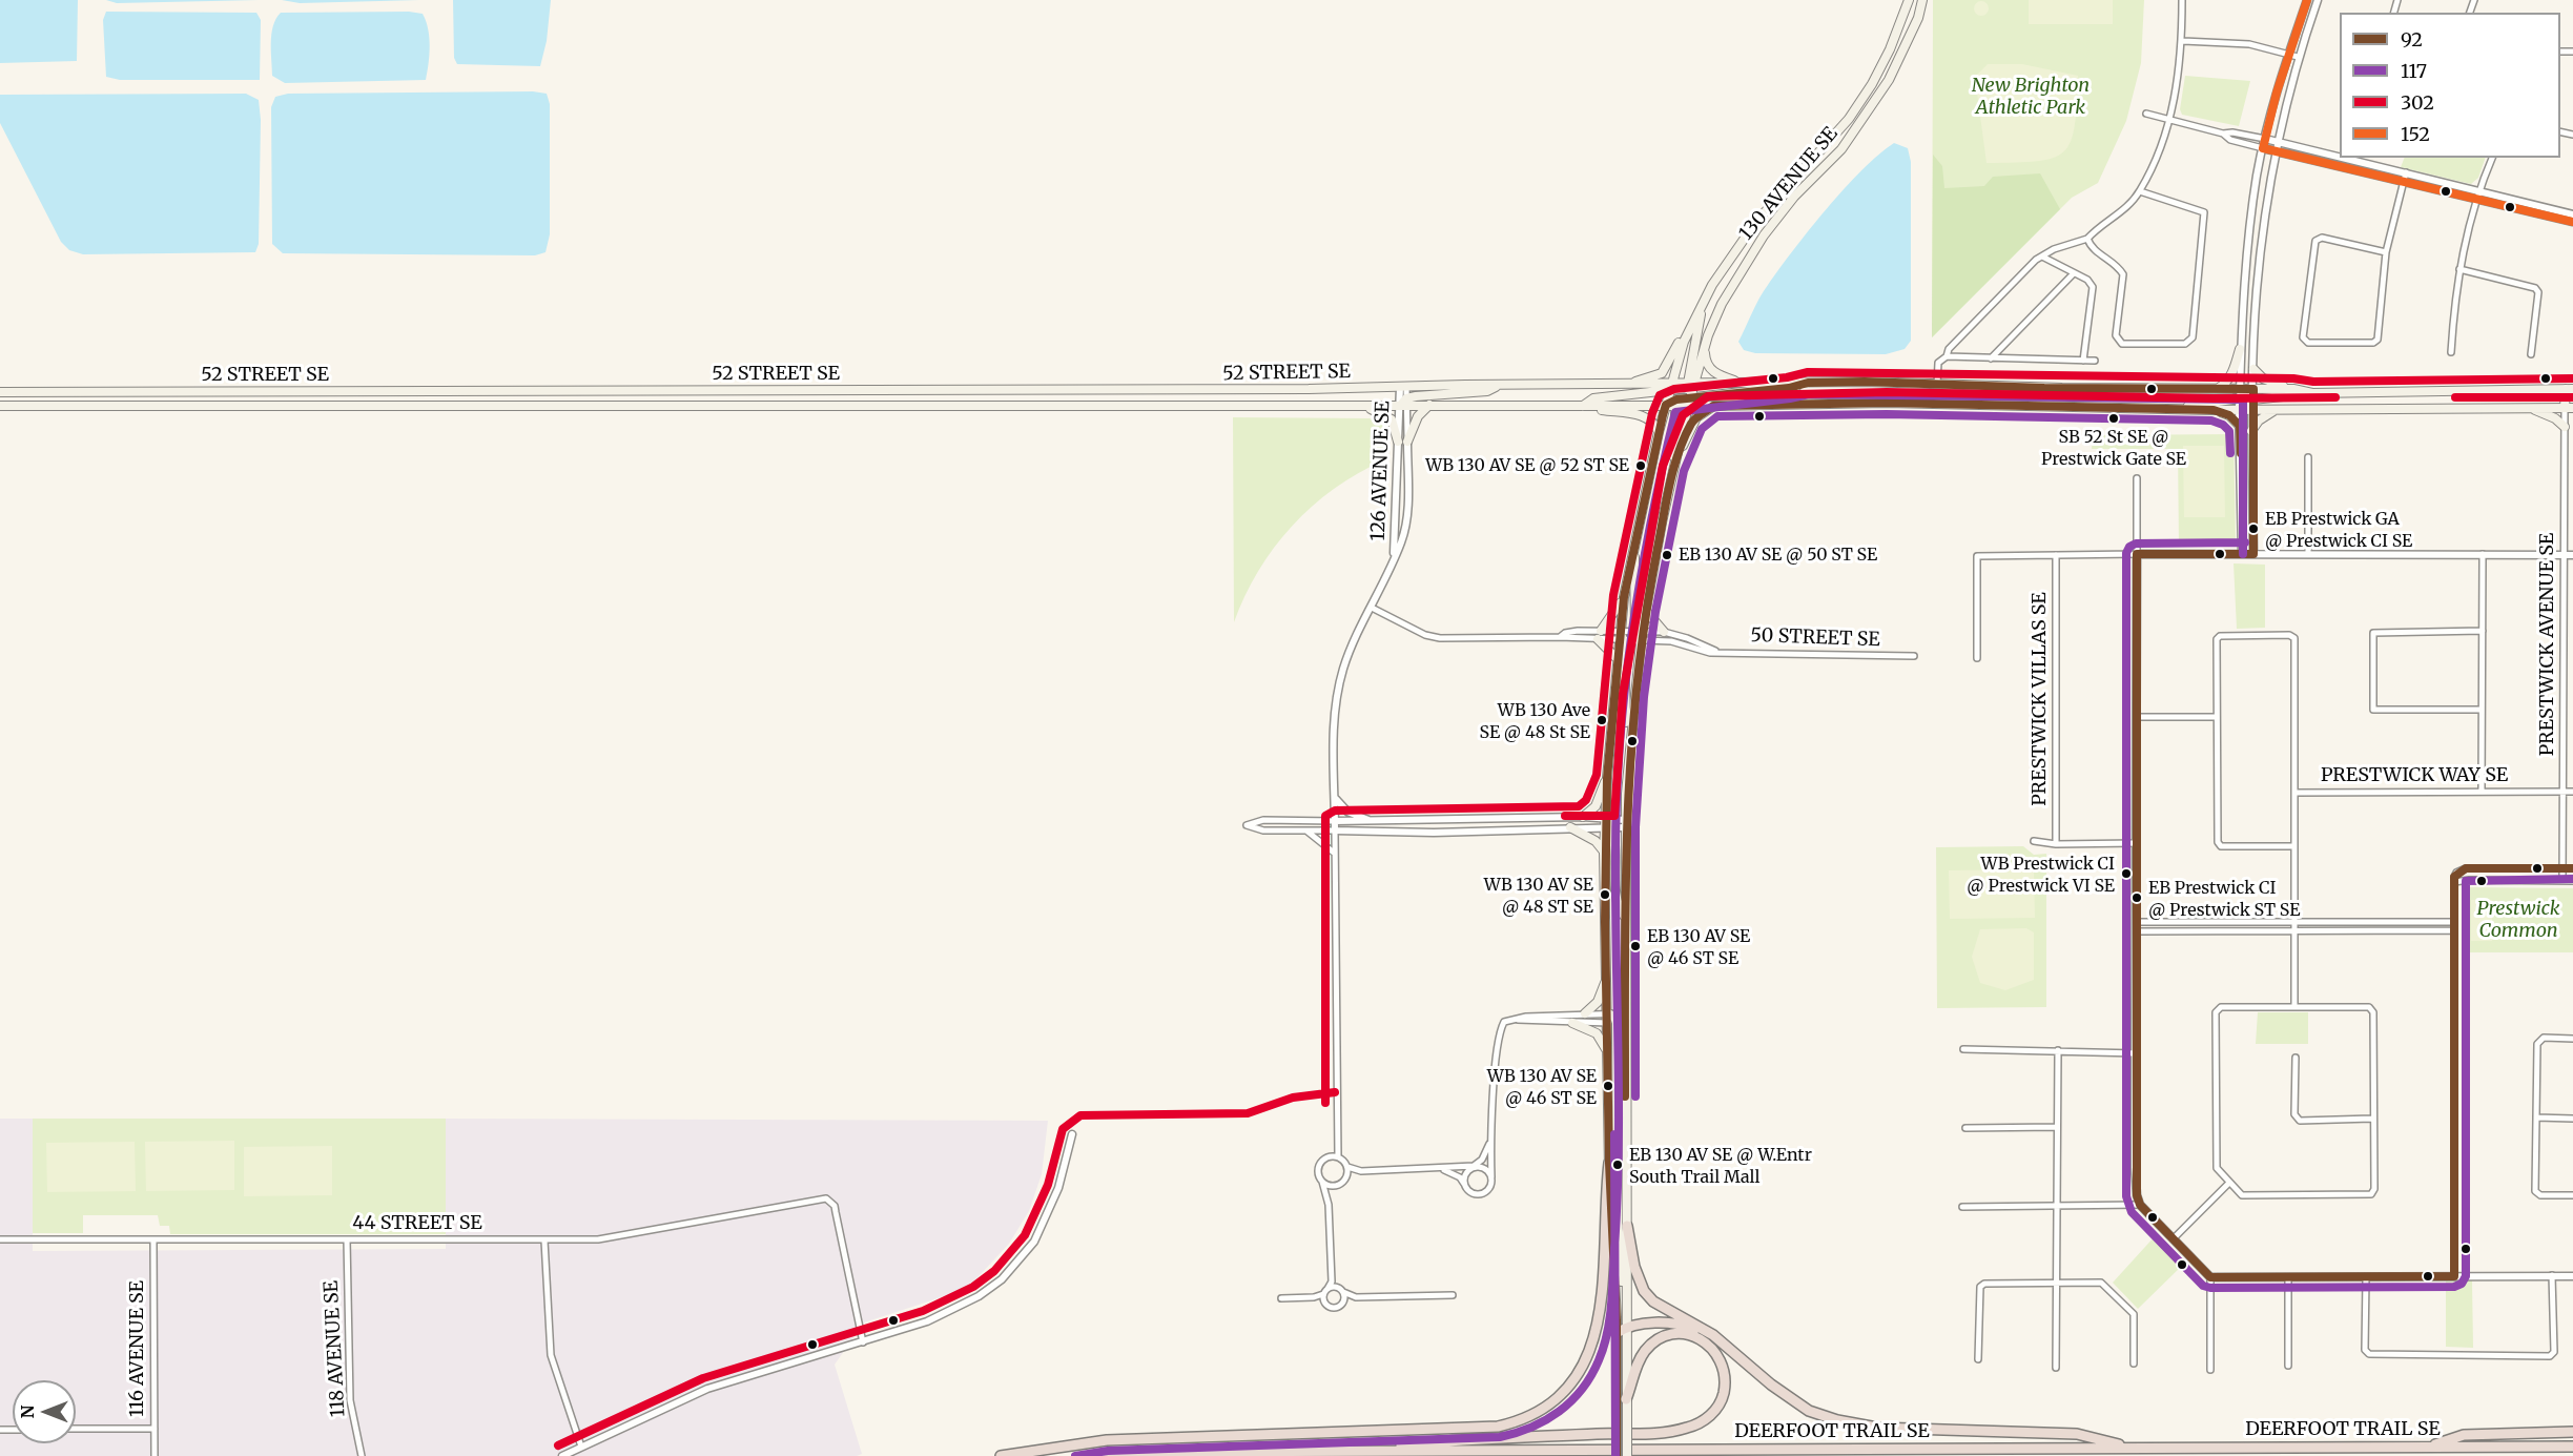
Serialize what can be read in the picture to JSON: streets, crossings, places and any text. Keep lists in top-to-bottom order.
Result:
{
  "streets": {
    "highway": ["DEERFOOT TRAIL SE"],
    "main road": ["130 AVENUE SE", "52 STREET SE"],
    "street": [
      "126 AVENUE SE",
      "50 STREET SE",
      "PRESTWICK AVENUE SE",
      "PRESTWICK VILLAS SE",
      "PRESTWICK WAY SE",
      "44 STREET SE",
      "116 AVENUE SE",
      "118 AVENUE SE"
    ]
  },
  "crossings": [
    ["130 AVENUE SE", "52 STREET SE"],
    ["130 AVENUE SE", "50 STREET SE"],
    ["52 STREET SE", "126 AVENUE SE"],
    ["52 STREET SE", "PRESTWICK AVENUE SE"],
    ["126 AVENUE SE", "50 STREET SE"],
    ["PRESTWICK AVENUE SE", "PRESTWICK WAY SE"],
    ["44 STREET SE", "116 AVENUE SE"],
    ["44 STREET SE", "118 AVENUE SE"]
  ],
  "parks": ["New Brighton Athletic Park", "Prestwick Common"],
  "places": [
    "SB 52 St SE @ Prestwick Gate SE",
    "WB 130 AV SE @ 52 ST SE",
    "EB Prestwick GA @ Prestwick CI SE",
    "EB 130 AV SE @ 50 ST SE",
    "WB 130 Ave SE @ 48 St SE",
    "WB Prestwick CI @ Prestwick VI SE",
    "WB 130 AV SE @ 48 ST SE",
    "EB Prestwick CI @ Prestwick ST SE",
    "EB 130 AV SE @ 46 ST SE",
    "WB 130 AV SE @ 46 ST SE",
    "EB 130 AV SE @ W.Entr South Trail Mall"
  ],
  "lines": [
    "transit line 152",
    "transit line 302",
    "transit line 92",
    "transit line 117"
  ],
  "legend": [
    "92",
    "117",
    "302",
    "152"
  ],
  "north": "left"
}
